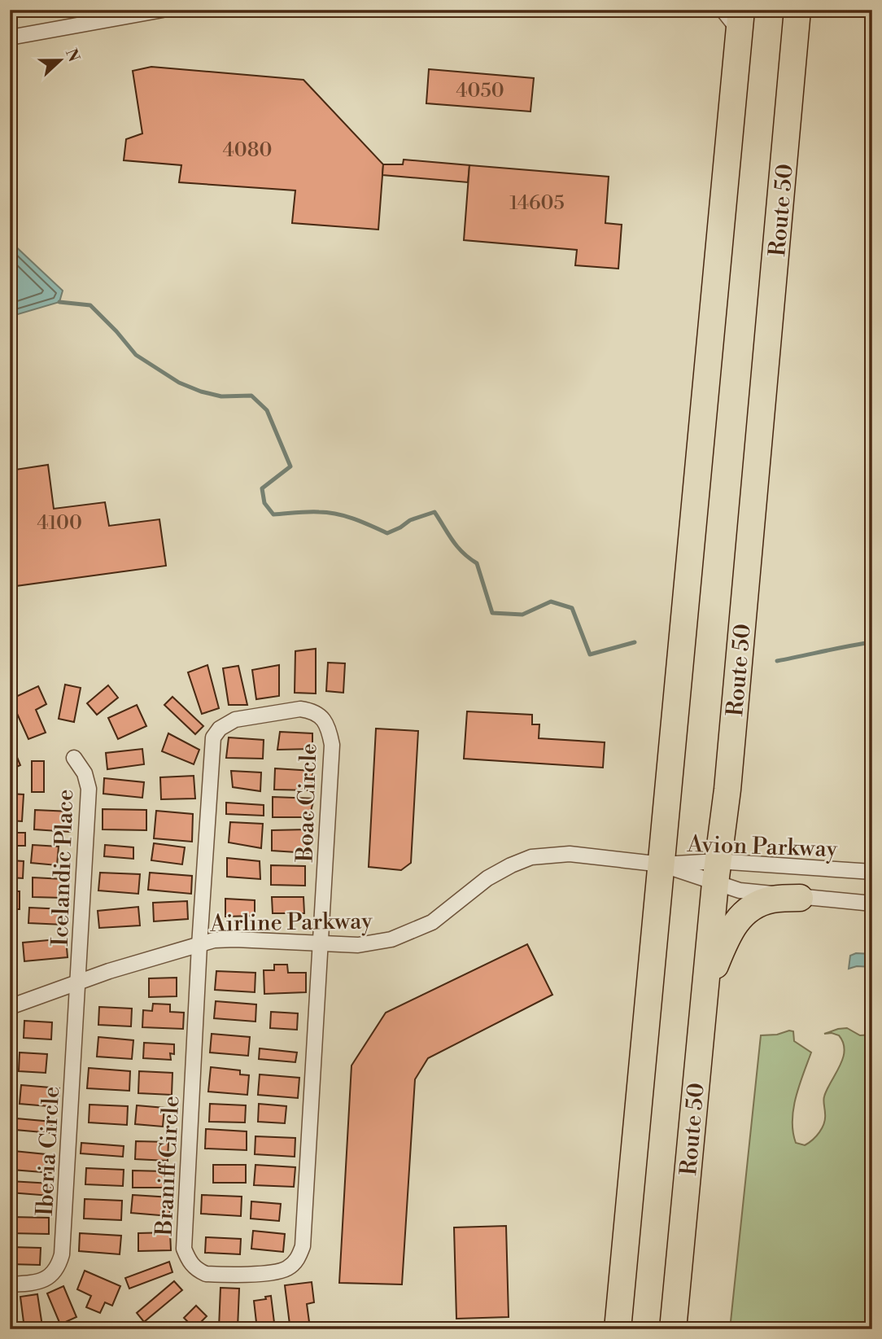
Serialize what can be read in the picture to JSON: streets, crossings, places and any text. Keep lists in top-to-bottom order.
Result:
{
  "streets": {
    "highway": ["Route 50"],
    "street": [
      "Boac Circle",
      "Avion Parkway",
      "Icelandic Place",
      "Airline Parkway",
      "Iberia Circle",
      "Braniff Circle"
    ]
  },
  "crossings": [
    ["Route 50", "Avion Parkway"],
    ["Boac Circle", "Airline Parkway"],
    ["Boac Circle", "Braniff Circle"],
    ["Avion Parkway", "Airline Parkway"],
    ["Icelandic Place", "Airline Parkway"],
    ["Icelandic Place", "Iberia Circle"],
    ["Airline Parkway", "Iberia Circle"],
    ["Airline Parkway", "Braniff Circle"]
  ],
  "house_numbers": [
    "4050",
    "4080",
    "14605",
    "4100"
  ],
  "north": "right"
}
